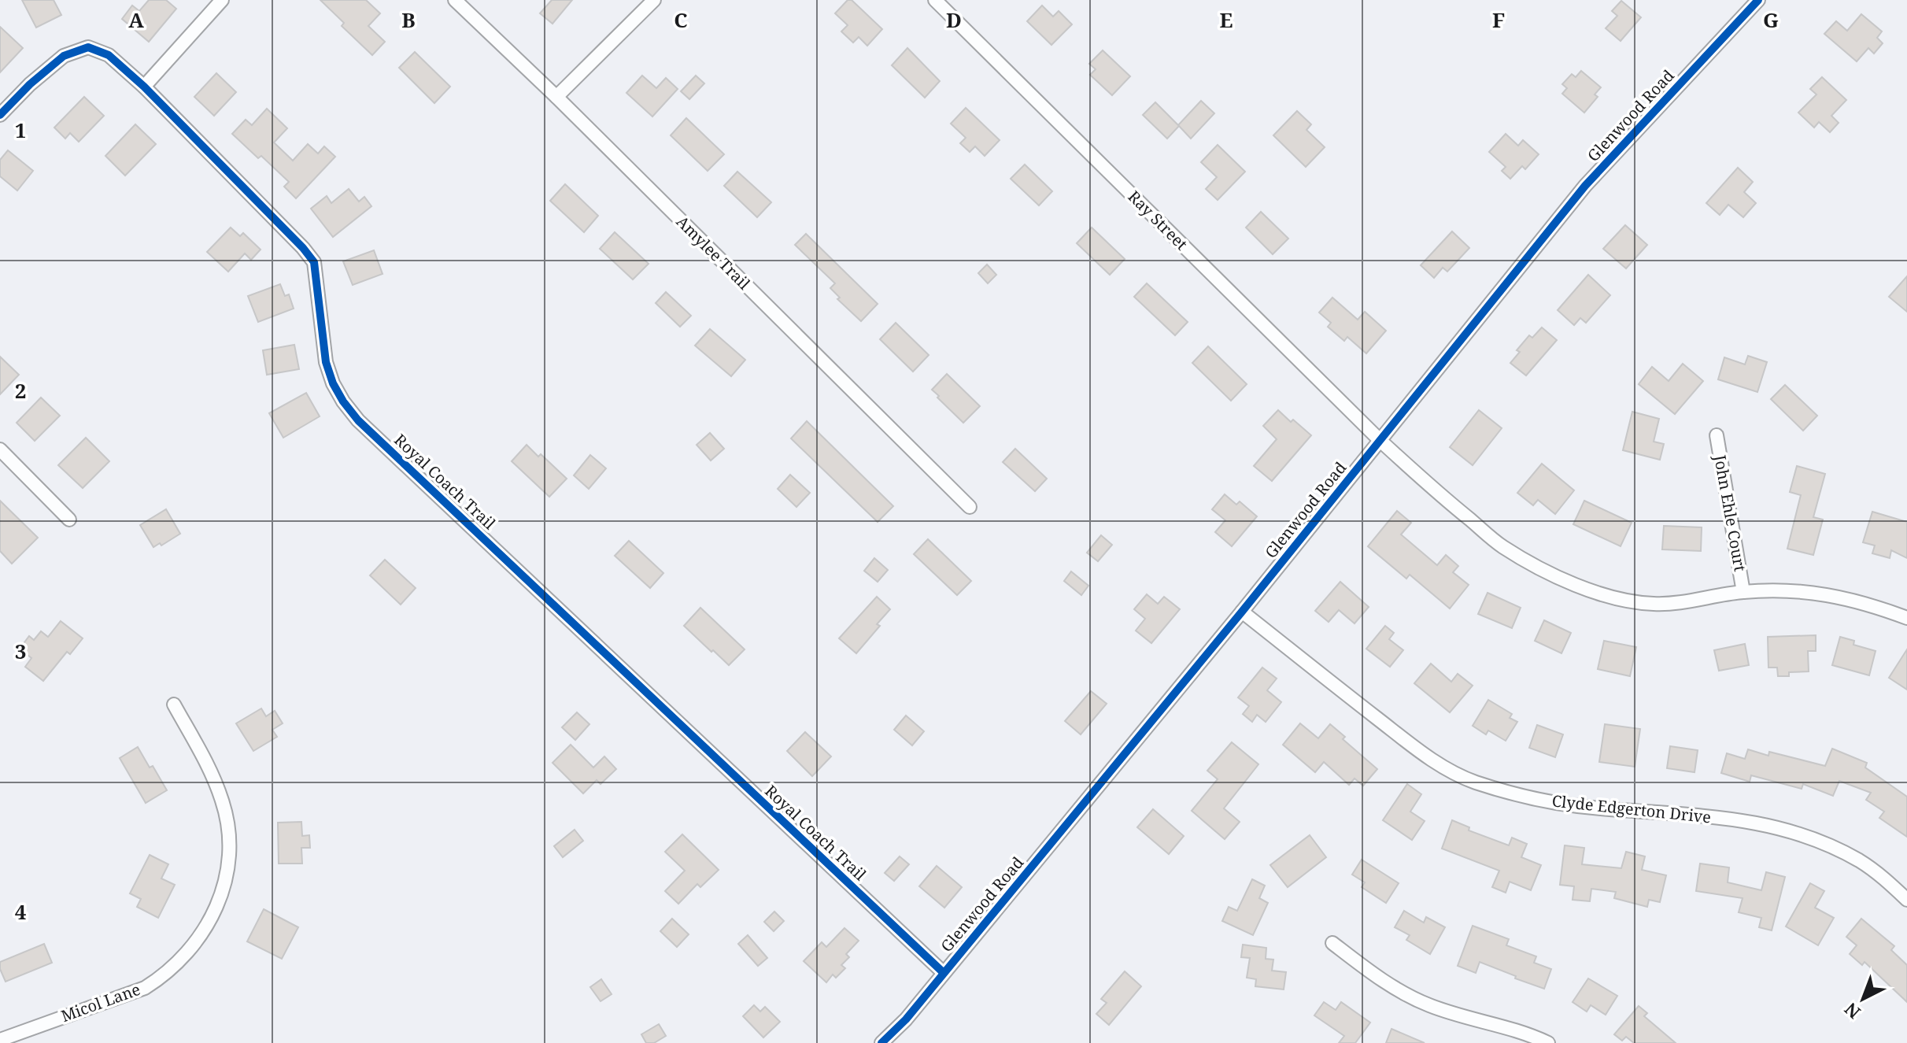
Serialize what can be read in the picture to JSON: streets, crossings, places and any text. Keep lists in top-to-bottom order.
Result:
{
  "streets": {
    "street": [
      "Glenwood Road",
      "Ray Street",
      "Amylee Trail",
      "Royal Coach Trail",
      "John Ehle Court",
      "Clyde Edgerton Drive",
      "Micol Lane"
    ]
  },
  "crossings": [
    ["Glenwood Road", "Ray Street"],
    ["Glenwood Road", "Royal Coach Trail"],
    ["Glenwood Road", "Clyde Edgerton Drive"],
    ["Ray Street", "John Ehle Court"]
  ],
  "north": "bottom left",
  "grid": {
    "columns": [
      "A",
      "B",
      "C",
      "D",
      "E",
      "F",
      "G"
    ],
    "rows": [
      "1",
      "2",
      "3",
      "4"
    ]
  }
}
